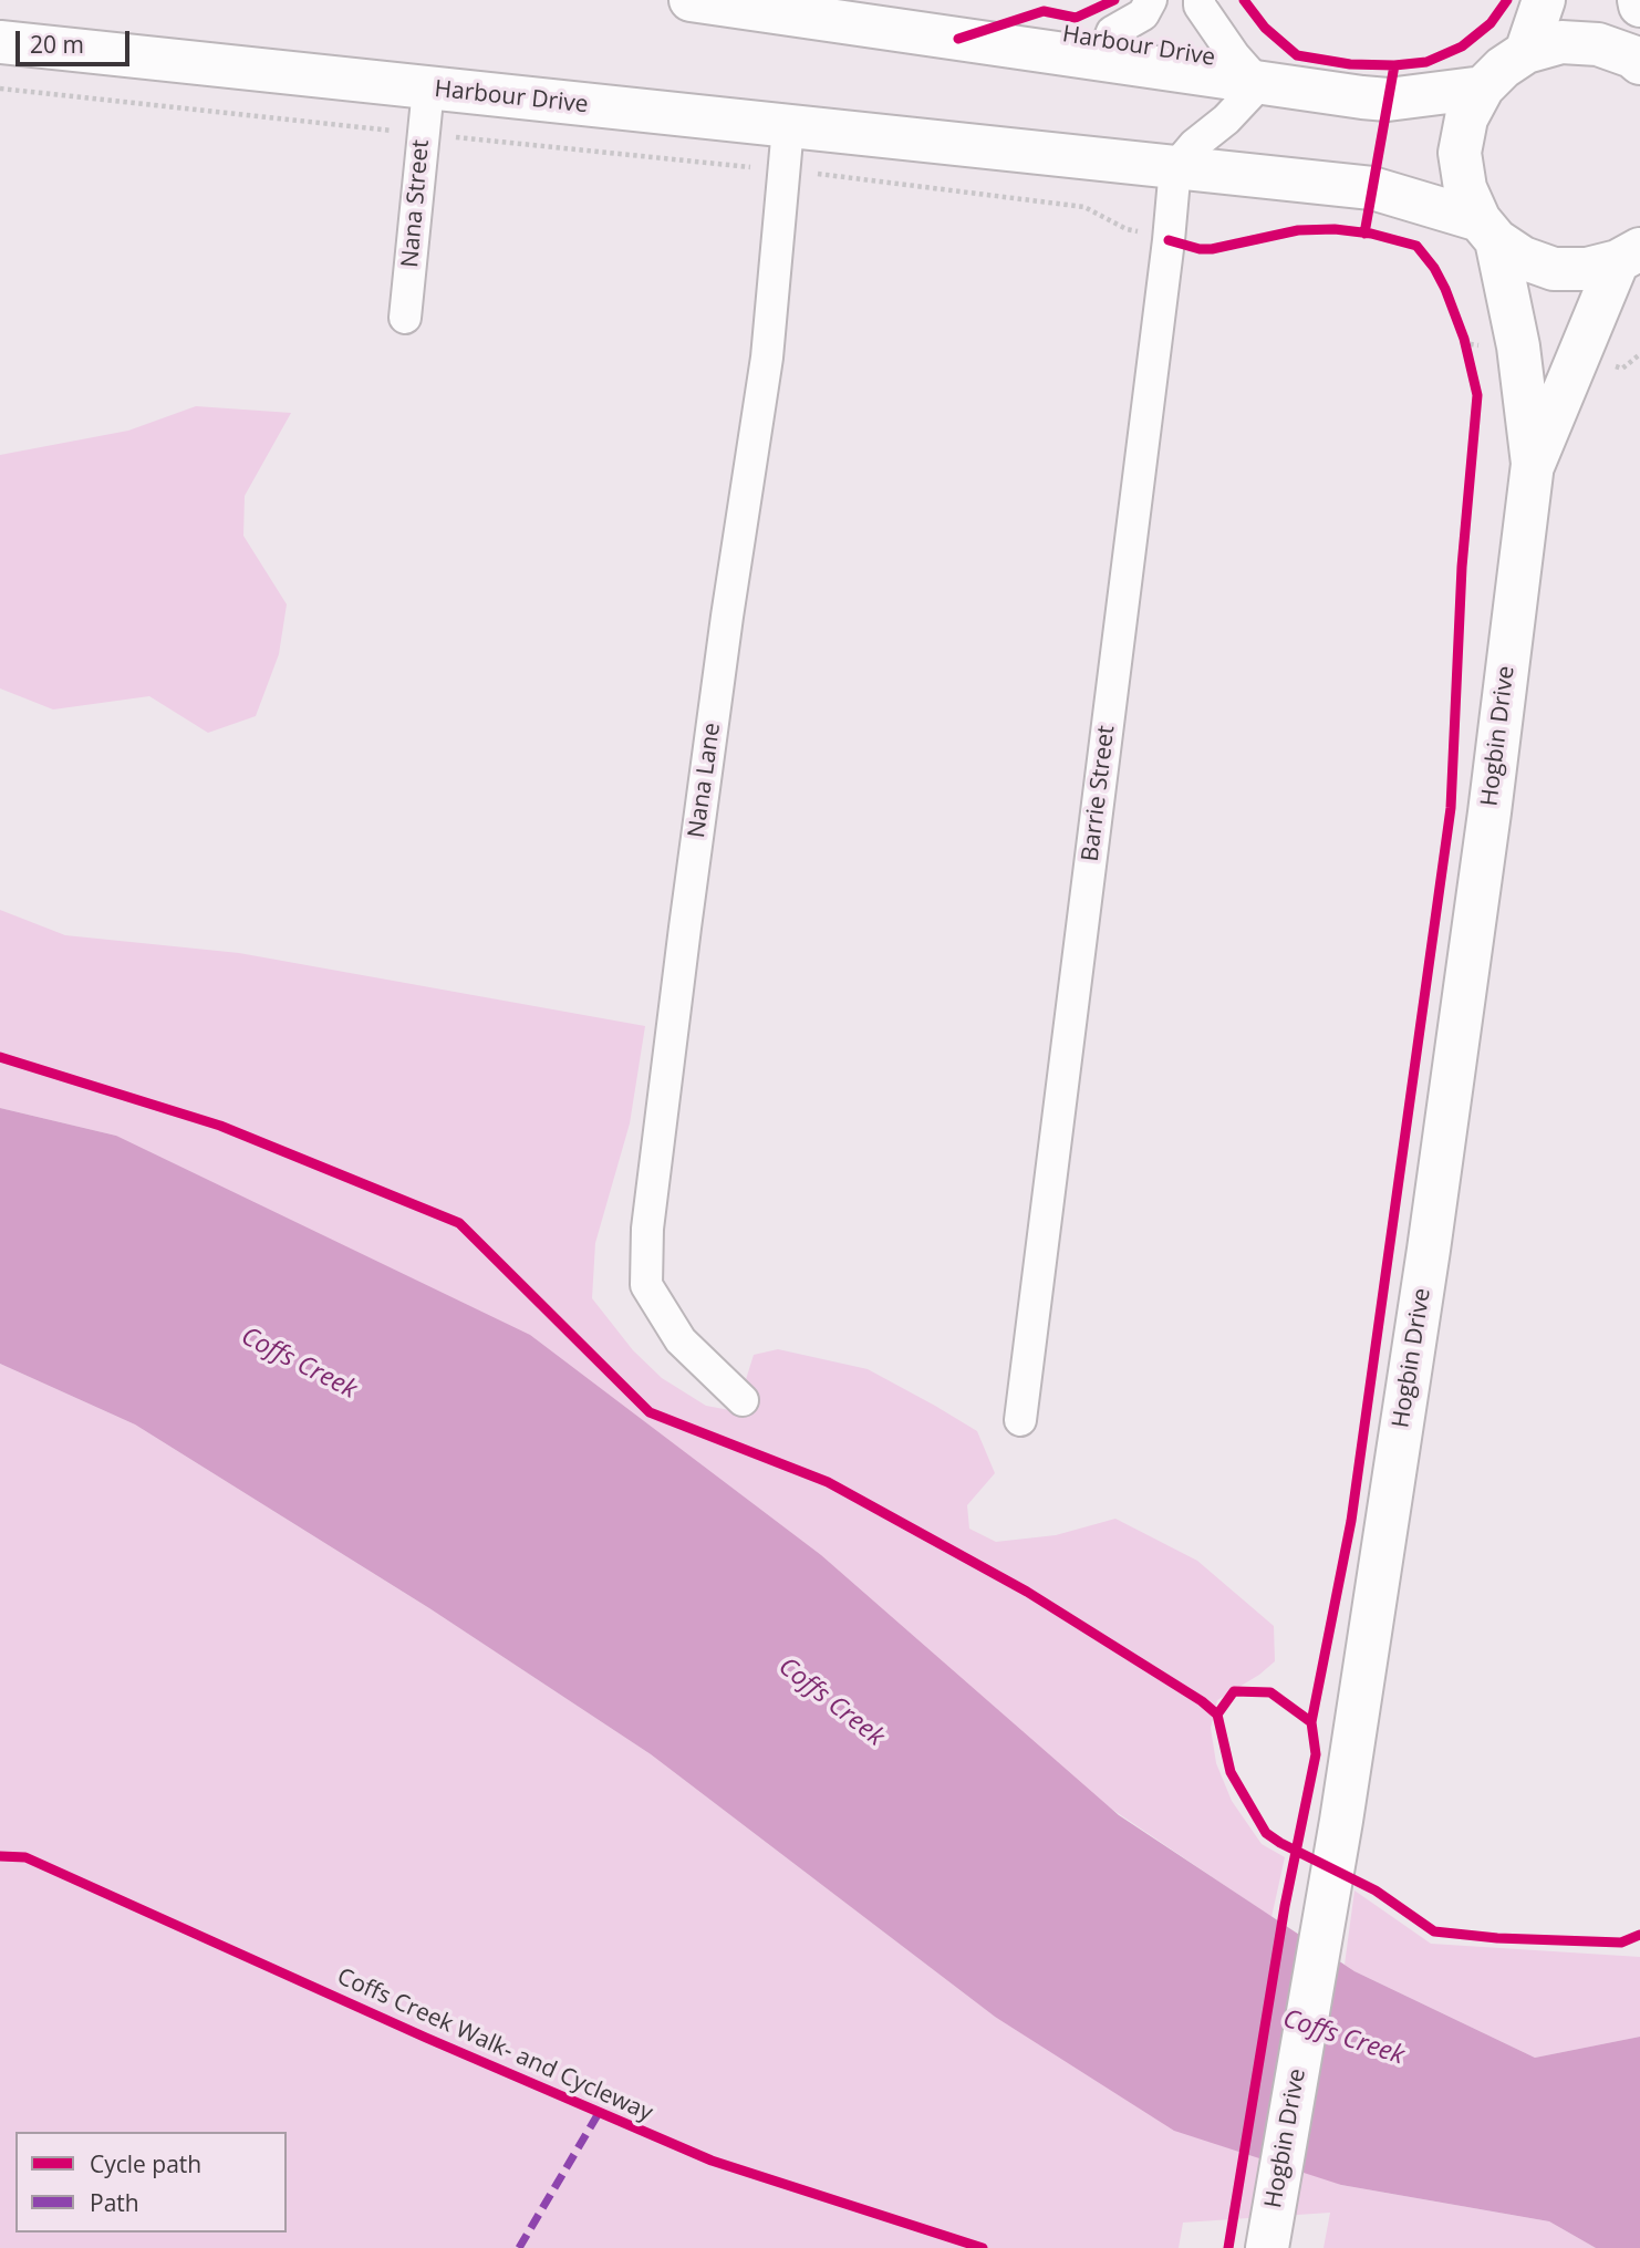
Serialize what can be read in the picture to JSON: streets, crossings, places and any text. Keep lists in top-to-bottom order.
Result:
{
  "streets": {
    "main road": ["Harbour Drive", "Hogbin Drive"],
    "street": ["Nana Street", "Nana Lane", "Barrie Street"],
    "cycle path": ["Coffs Creek Walk- and Cycleway"]
  },
  "crossings": [
    ["Harbour Drive", "Nana Street"],
    ["Harbour Drive", "Hogbin Drive"],
    ["Harbour Drive", "Nana Lane"],
    ["Harbour Drive", "Barrie Street"]
  ],
  "water": ["Coffs Creek"],
  "legend": ["Cycle path", "Path"],
  "scale_bar": "20 m"
}
